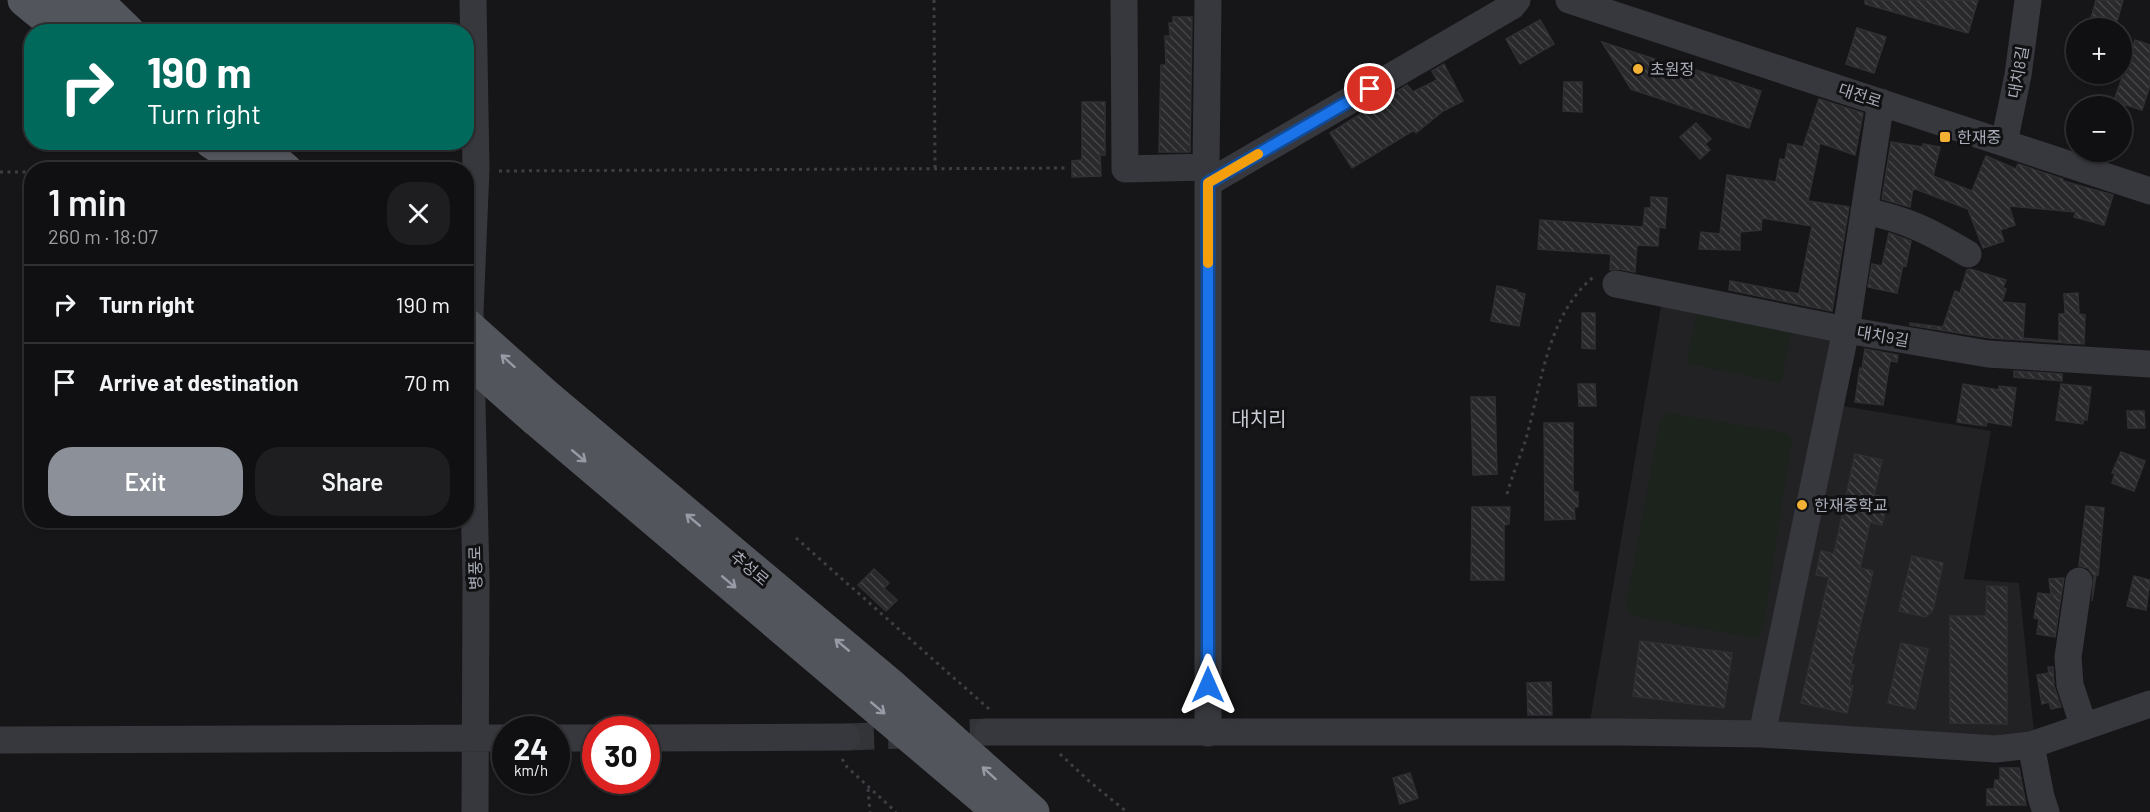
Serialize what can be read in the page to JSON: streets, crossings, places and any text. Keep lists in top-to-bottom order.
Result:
{
  "streets": {
    "main road": ["추성로"],
    "street": [
      "대치8길",
      "대전로",
      "대치9길",
      "병풍로"
    ]
  },
  "crossings": [
    ["대치8길", "대전로"],
    ["대전로", "대치9길"]
  ],
  "districts": ["대치리"],
  "places": {
    "other": ["초원정", "한재중학교"],
    "transit": ["한재중"]
  },
  "page": {
    "map_buttons": ["+", "−"],
    "turn": ["190 m", "Turn right"],
    "heading": ["1 min", "260 m · 18:07"],
    "list": [
      {
        "name": "Turn right",
        "value": "190 m"
      },
      {
        "name": "Arrive at destination",
        "value": "70 m"
      }
    ],
    "buttons": ["Exit", "Share"],
    "speed": "24 km/h",
    "limit": "30"
  }
}
